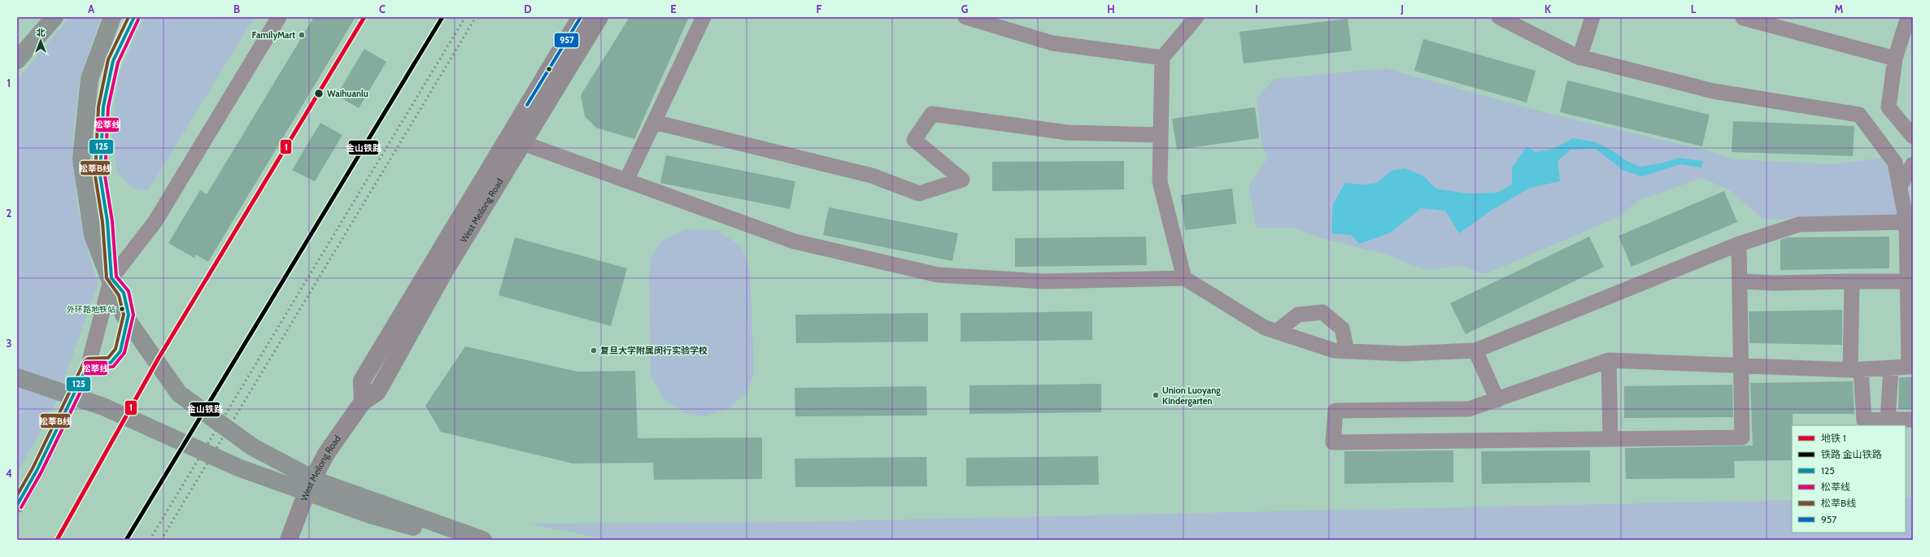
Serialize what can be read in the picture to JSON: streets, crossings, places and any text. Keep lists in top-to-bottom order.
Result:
{
  "streets": {
    "street": ["West Meilong Road"]
  },
  "places": [
    "FamilyMart",
    "Waihuanlu",
    "外环路地铁站",
    "复旦大学附属闵行实验学校",
    "Union Luoyang Kindergarten"
  ],
  "lines": [
    "metro line 1",
    "rail line 金山铁路",
    "transit line 125",
    "transit line 松莘B线",
    "transit line 957",
    "transit line 松莘线"
  ],
  "legend": [
    "地铁 1",
    "铁路 金山铁路",
    "125",
    "松莘线",
    "松莘B线",
    "957"
  ],
  "north": "top",
  "grid": {
    "columns": [
      "A",
      "B",
      "C",
      "D",
      "E",
      "F",
      "G",
      "H",
      "I",
      "J",
      "K",
      "L",
      "M"
    ],
    "rows": [
      "1",
      "2",
      "3",
      "4"
    ]
  }
}
